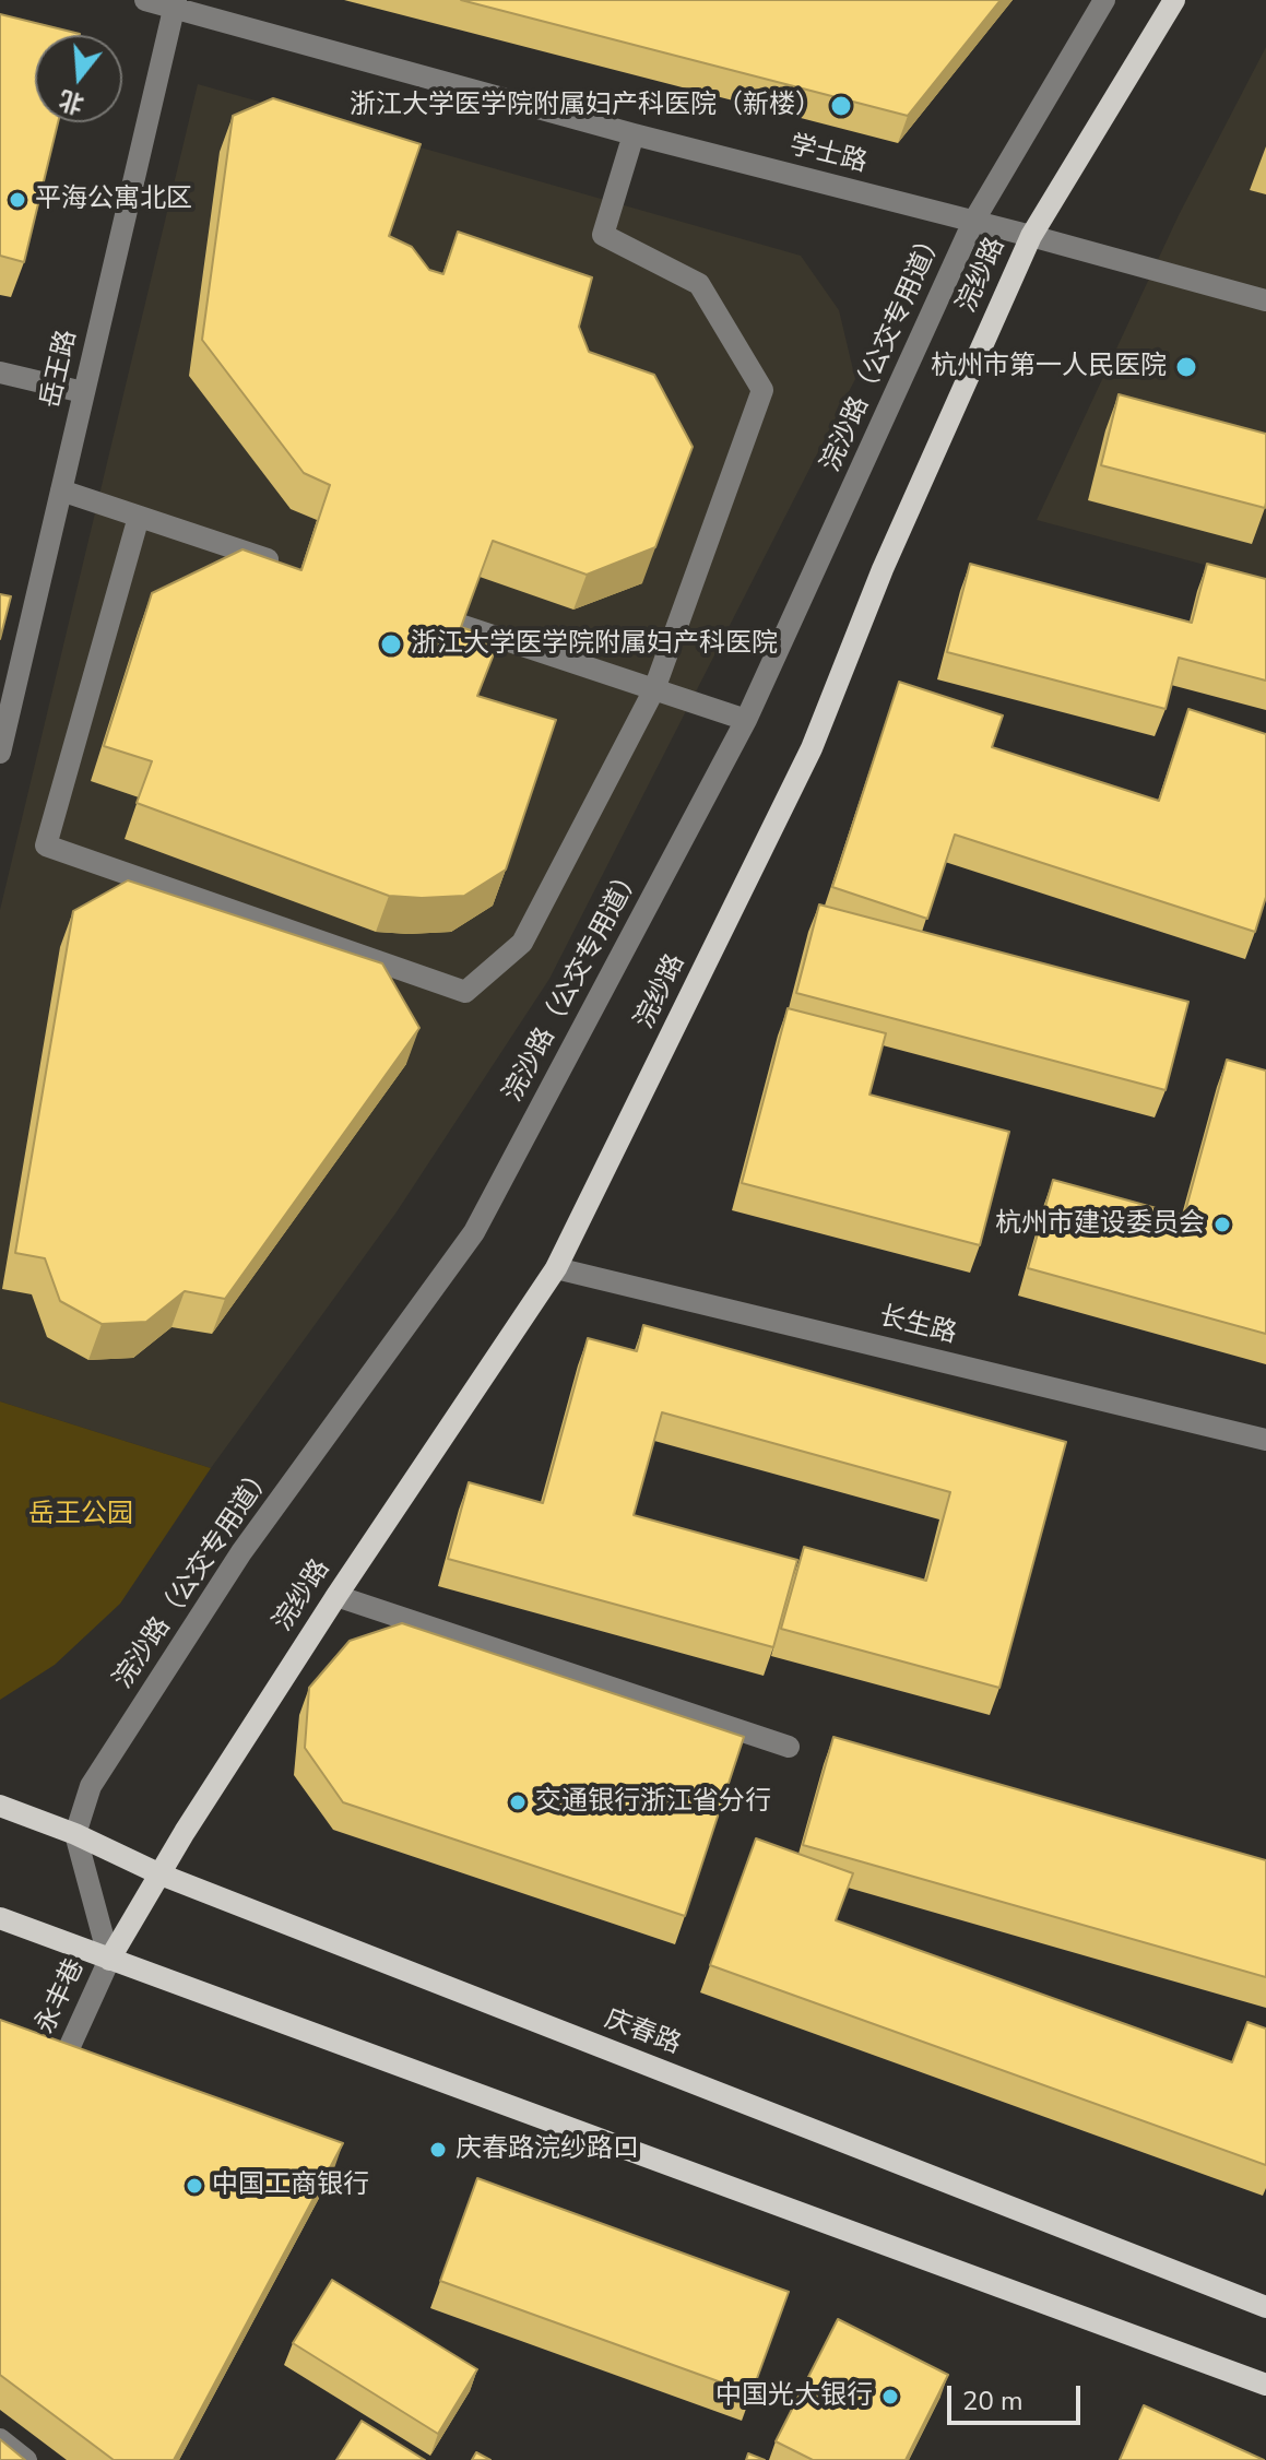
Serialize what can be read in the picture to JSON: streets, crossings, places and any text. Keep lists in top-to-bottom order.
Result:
{
  "streets": {
    "main road": ["浣纱路", "庆春路"],
    "street": [
      "学士路",
      "浣沙路（公交专用道）",
      "岳王路",
      "长生路",
      "永丰巷"
    ]
  },
  "crossings": [
    ["学士路", "浣纱路"],
    ["学士路", "浣沙路（公交专用道）"],
    ["学士路", "岳王路"],
    ["浣纱路", "长生路"],
    ["浣纱路", "永丰巷"],
    ["浣纱路", "庆春路"],
    ["浣沙路（公交专用道）", "庆春路"]
  ],
  "parks": ["岳王公园"],
  "places": [
    "浙江大学医学院附属妇产科医院（新楼）",
    "平海公寓北区",
    "杭州市第一人民医院",
    "浙江大学医学院附属妇产科医院",
    "杭州市建设委员会",
    "交通银行浙江省分行",
    "庆春路浣纱路口",
    "中国工商银行",
    "中国光大银行"
  ],
  "scale_bar": "20 m",
  "north": "bottom"
}
